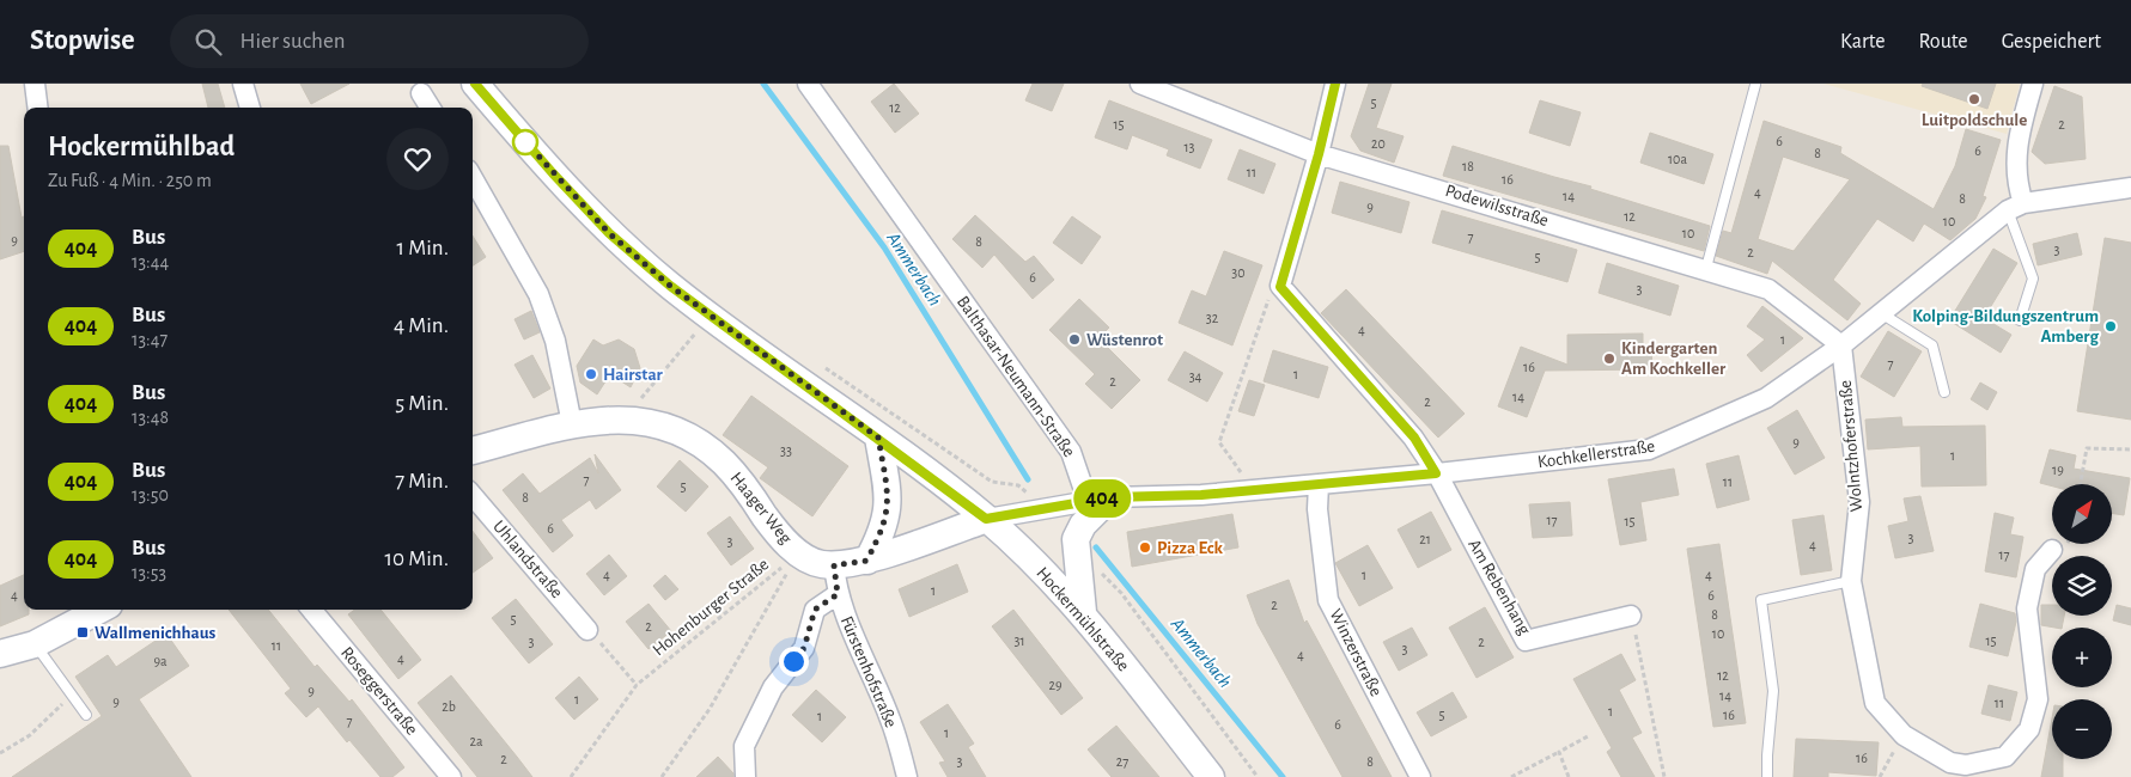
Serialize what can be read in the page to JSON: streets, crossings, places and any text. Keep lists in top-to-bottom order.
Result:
{
  "streets": {
    "main road": ["Haager Weg", "Hockermühlstraße"],
    "street": [
      "Podewilsstraße",
      "Balthasar-Neumann-Straße",
      "Wolntzhoferstraße",
      "Kochkellerstraße",
      "Uhlandstraße",
      "Am Rebenhang",
      "Winzerstraße",
      "Fürstenhofstraße",
      "Roseggerstraße"
    ],
    "path": ["Hohenburger Straße"]
  },
  "crossings": [
    ["Podewilsstraße", "Wolntzhoferstraße"],
    ["Podewilsstraße", "Kochkellerstraße"],
    ["Balthasar-Neumann-Straße", "Kochkellerstraße"],
    ["Wolntzhoferstraße", "Kochkellerstraße"],
    ["Kochkellerstraße", "Haager Weg"],
    ["Kochkellerstraße", "Am Rebenhang"],
    ["Kochkellerstraße", "Hockermühlstraße"],
    ["Kochkellerstraße", "Winzerstraße"],
    ["Haager Weg", "Hohenburger Straße"],
    ["Haager Weg", "Hockermühlstraße"],
    ["Haager Weg", "Fürstenhofstraße"]
  ],
  "water": ["Ammerbach"],
  "places": {
    "other": [
      "Luitpoldschule",
      "Kolping-Bildungszentrum Amberg",
      "Wüstenrot",
      "Kindergarten Am Kochkeller",
      "Hairstar",
      "Pizza Eck"
    ],
    "transit": ["Wallmenichhaus"]
  },
  "lines": ["bus line 404"],
  "house_numbers": [
    "5",
    "12",
    "15",
    "2",
    "6",
    "20",
    "13",
    "6",
    "8",
    "10a",
    "18",
    "11",
    "16",
    "4",
    "14",
    "8",
    "9",
    "12",
    "10",
    "10",
    "7",
    "9",
    "8",
    "3",
    "2",
    "5",
    "30",
    "6",
    "3",
    "32",
    "4",
    "1",
    "7",
    "16",
    "1",
    "34",
    "2",
    "14",
    "2",
    "9",
    "33",
    "1",
    "19",
    "7",
    "11",
    "5",
    "8",
    "17",
    "15",
    "6",
    "3",
    "21",
    "3",
    "4",
    "17",
    "4",
    "1",
    "4",
    "1",
    "4",
    "6",
    "2",
    "8",
    "5",
    "2",
    "10",
    "31",
    "15",
    "3",
    "2",
    "11",
    "3",
    "4",
    "4",
    "9a",
    "12",
    "29",
    "9",
    "14",
    "1",
    "9",
    "11",
    "2b",
    "1",
    "5",
    "16",
    "1",
    "7",
    "6",
    "1",
    "2a",
    "16",
    "2",
    "3",
    "27",
    "8"
  ],
  "north": "top right",
  "page": {
    "header": "Stopwise",
    "search": "Hier suchen",
    "nav": ["Karte", "Route", "Gespeichert"],
    "on_map": "404",
    "heading": ["Hockermühlbad", "Zu Fuß · 4 Min. · 250 m"],
    "list": [
      {
        "mark": "404",
        "name": "Bus",
        "note": "13:44",
        "value": "1 Min."
      },
      {
        "mark": "404",
        "name": "Bus",
        "note": "13:47",
        "value": "4 Min."
      },
      {
        "mark": "404",
        "name": "Bus",
        "note": "13:48",
        "value": "5 Min."
      },
      {
        "mark": "404",
        "name": "Bus",
        "note": "13:50",
        "value": "7 Min."
      },
      {
        "mark": "404",
        "name": "Bus",
        "note": "13:53",
        "value": "10 Min."
      }
    ],
    "map_buttons": ["+", "−"]
  }
}
